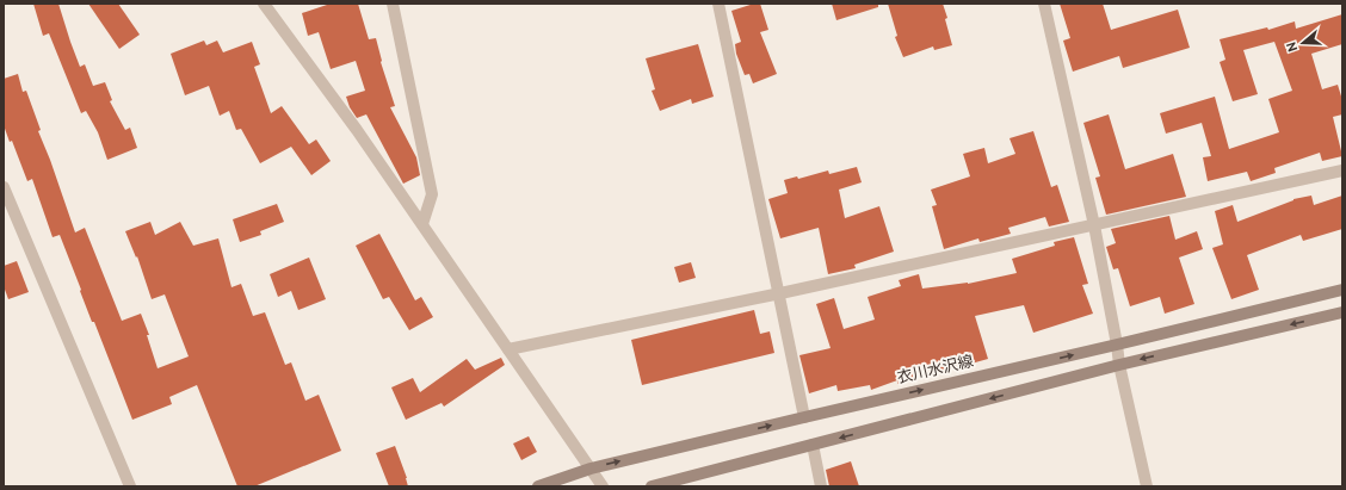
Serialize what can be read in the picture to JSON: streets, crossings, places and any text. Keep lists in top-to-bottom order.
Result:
{
  "streets": {
    "main road": ["衣川水沢線"]
  },
  "north": "left"
}
